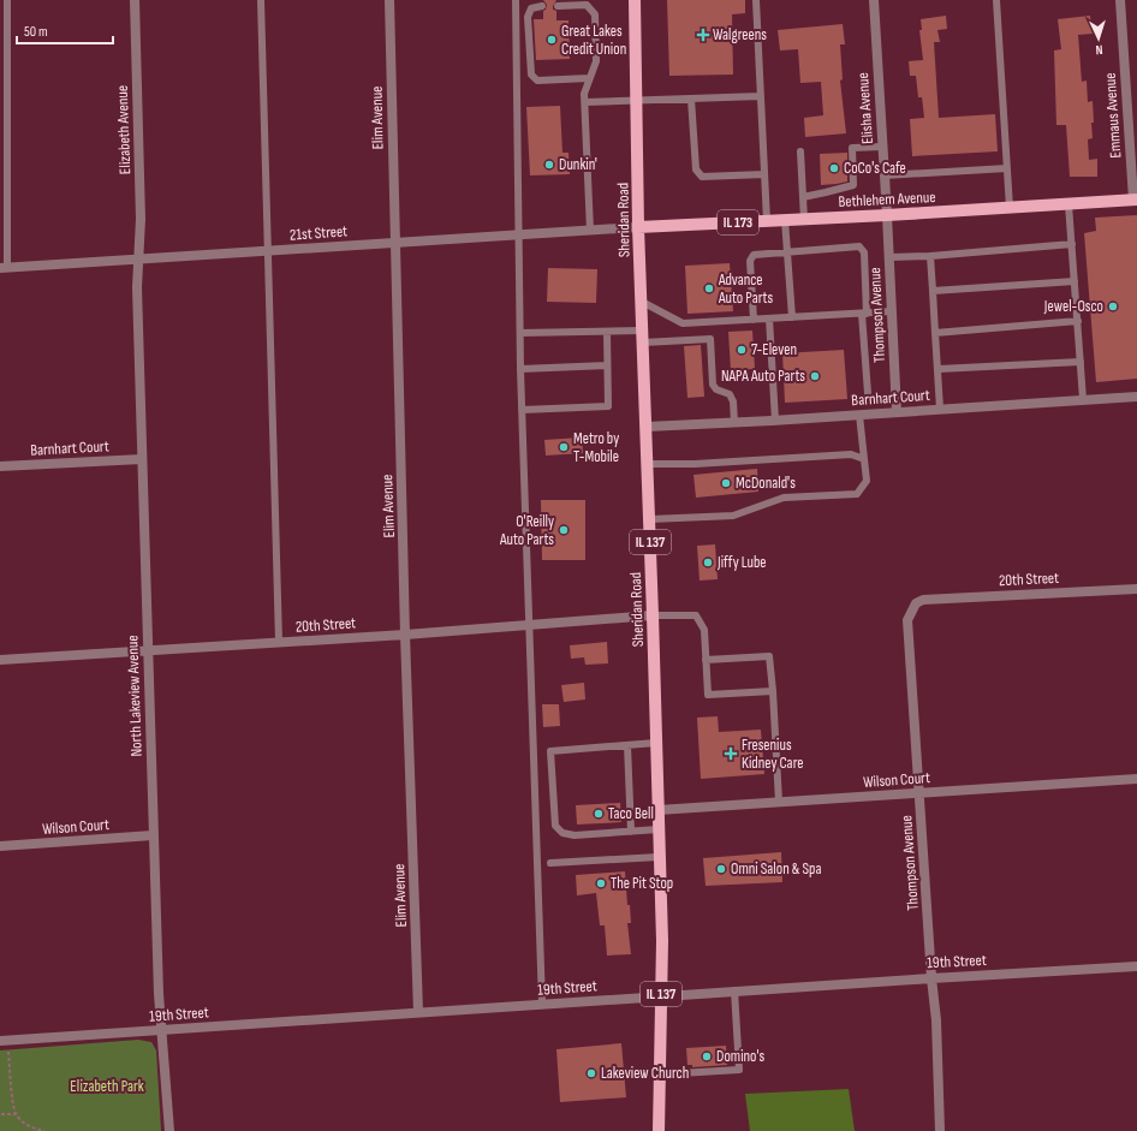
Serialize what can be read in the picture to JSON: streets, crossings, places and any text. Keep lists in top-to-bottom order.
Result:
{
  "streets": {
    "main road": [
      "Bethlehem Avenue",
      "Sheridan Road",
      "IL 173",
      "IL 137"
    ],
    "street": [
      "Elisha Avenue",
      "Emmaus Avenue",
      "Elim Avenue",
      "Elizabeth Avenue",
      "21st Street",
      "Thompson Avenue",
      "Barnhart Court",
      "20th Street",
      "North Lakeview Avenue",
      "Wilson Court",
      "19th Street"
    ]
  },
  "crossings": [
    ["Elisha Avenue", "Bethlehem Avenue"],
    ["Elisha Avenue", "Thompson Avenue"],
    ["Emmaus Avenue", "Bethlehem Avenue"],
    ["Elim Avenue", "21st Street"],
    ["Elim Avenue", "20th Street"],
    ["Elim Avenue", "19th Street"],
    ["Elizabeth Avenue", "21st Street"],
    ["Elizabeth Avenue", "North Lakeview Avenue"],
    ["Bethlehem Avenue", "Sheridan Road"],
    ["Bethlehem Avenue", "21st Street"],
    ["Bethlehem Avenue", "Thompson Avenue"],
    ["Sheridan Road", "21st Street"],
    ["Sheridan Road", "Barnhart Court"],
    ["Sheridan Road", "20th Street"],
    ["Sheridan Road", "Wilson Court"],
    ["Sheridan Road", "19th Street"],
    ["21st Street", "North Lakeview Avenue"],
    ["Thompson Avenue", "Barnhart Court"],
    ["Thompson Avenue", "20th Street"],
    ["Thompson Avenue", "Wilson Court"],
    ["Thompson Avenue", "19th Street"],
    ["Barnhart Court", "North Lakeview Avenue"],
    ["20th Street", "North Lakeview Avenue"],
    ["North Lakeview Avenue", "Wilson Court"],
    ["North Lakeview Avenue", "19th Street"]
  ],
  "parks": ["Elizabeth Park"],
  "places": {
    "health": ["Walgreens", "Fresenius Kidney Care"],
    "other": [
      "Great Lakes Credit Union",
      "Dunkin'",
      "CoCo's Cafe",
      "Advance Auto Parts",
      "Jewel-Osco",
      "7-Eleven",
      "NAPA Auto Parts",
      "Metro by T-Mobile",
      "McDonald's",
      "O'Reilly Auto Parts",
      "Jiffy Lube",
      "Taco Bell",
      "Omni Salon & Spa",
      "The Pit Stop",
      "Domino's",
      "Lakeview Church"
    ]
  },
  "scale_bar": "50 m",
  "north": "bottom"
}
